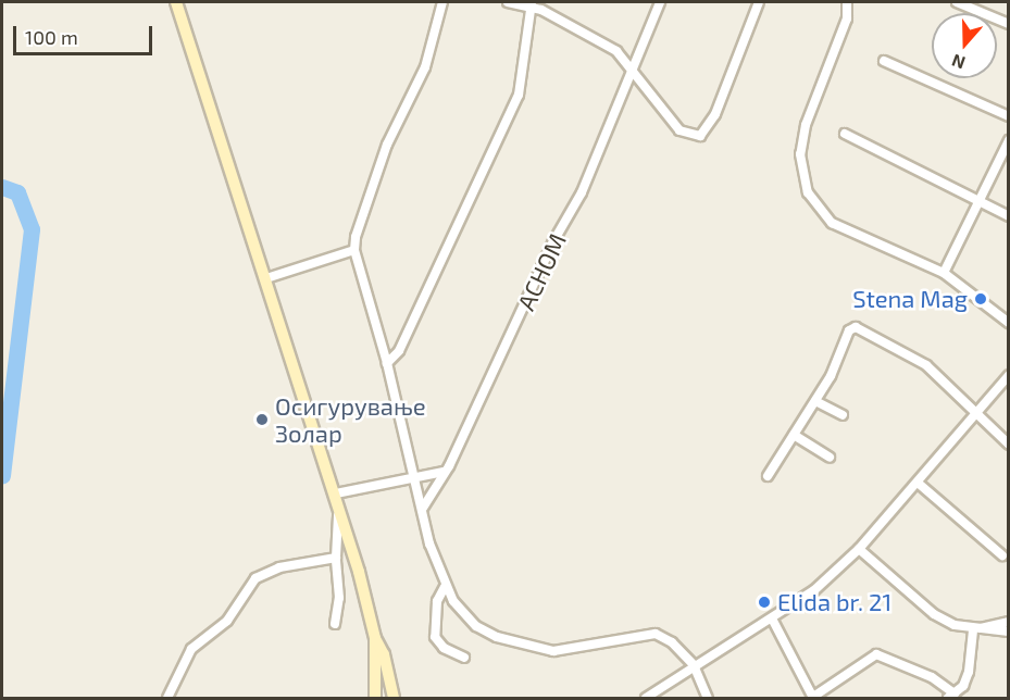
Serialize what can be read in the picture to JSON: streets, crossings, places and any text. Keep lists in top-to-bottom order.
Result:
{
  "streets": {
    "street": ["АСНОМ"]
  },
  "places": ["Stena Mag", "Осигурување Золар", "Elida br. 21"],
  "scale_bar": "100 m",
  "north": "bottom"
}
